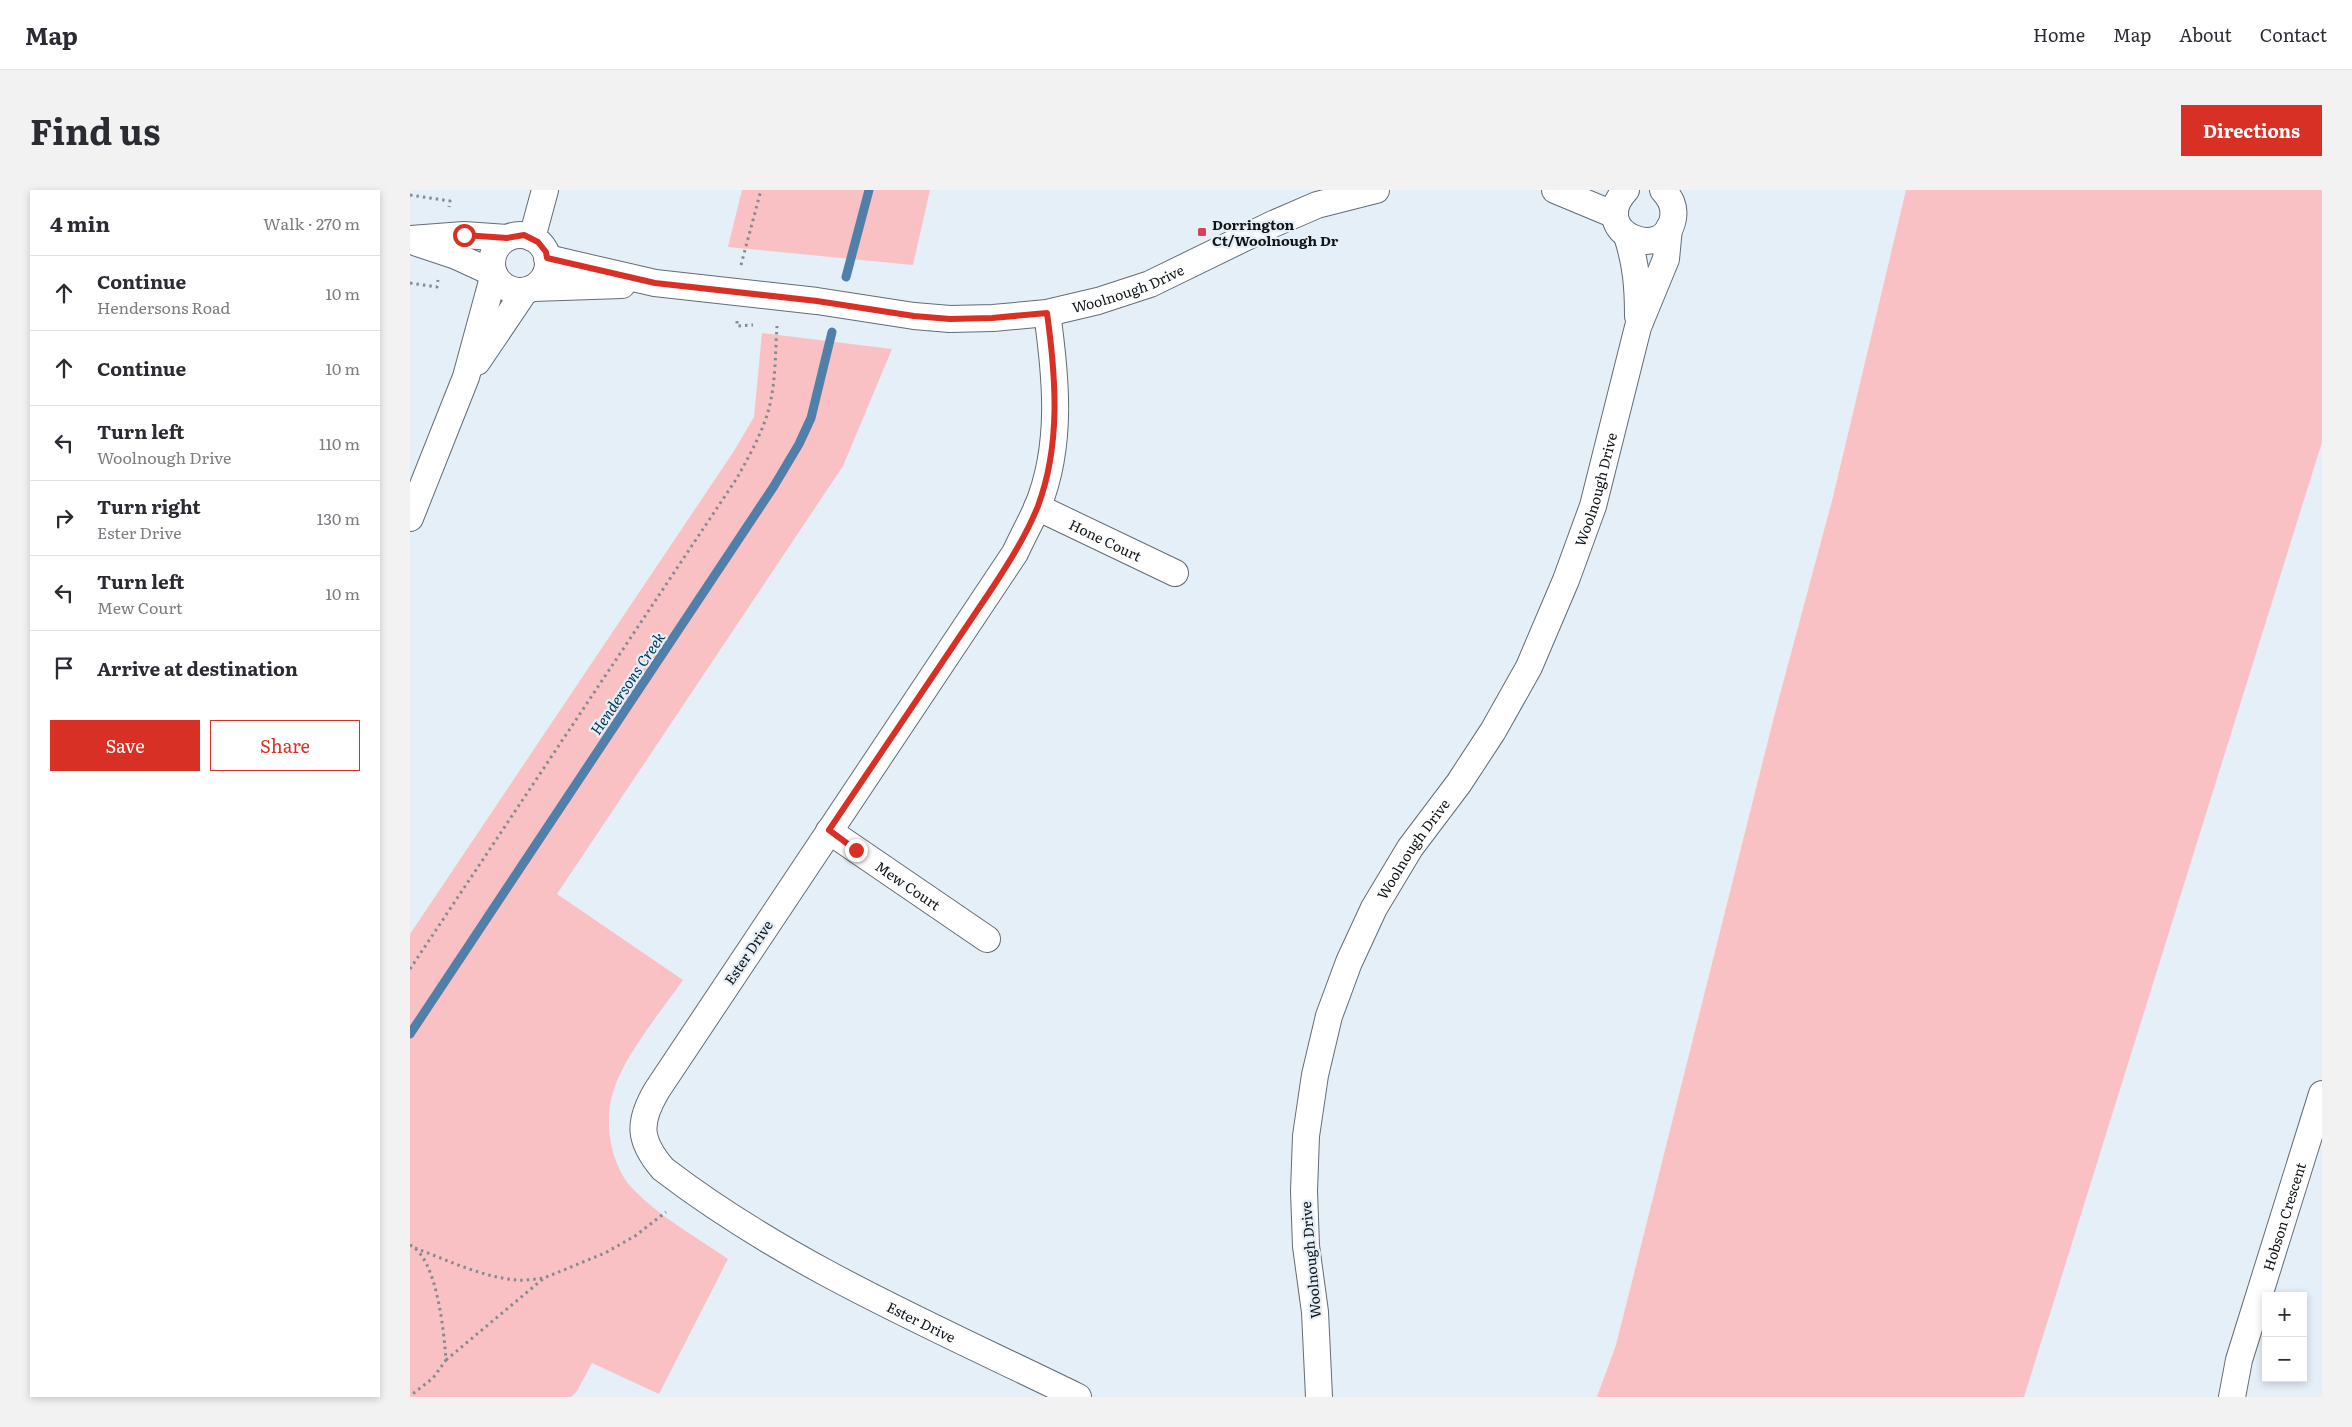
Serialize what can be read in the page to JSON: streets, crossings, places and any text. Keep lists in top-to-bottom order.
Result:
{
  "streets": {
    "street": [
      "Woolnough Drive",
      "Hone Court",
      "Mew Court",
      "Ester Drive",
      "Hobson Crescent"
    ]
  },
  "crossings": [
    ["Woolnough Drive", "Ester Drive"],
    ["Hone Court", "Ester Drive"],
    ["Mew Court", "Ester Drive"]
  ],
  "water": ["Hendersons Creek"],
  "places": {
    "transit": ["Dorrington Ct/Woolnough Dr"]
  },
  "page": {
    "header": "Map",
    "nav": [
      "Home",
      "Map",
      "About",
      "Contact"
    ],
    "title": "Find us",
    "buttons": [
      "Directions",
      ["Save", "Share"]
    ],
    "heading": ["4 min", "Walk · 270 m"],
    "list": [
      ["Continue", "Hendersons Road", "10 m"],
      ["Continue", "10 m"],
      ["Turn left", "Woolnough Drive", "110 m"],
      ["Turn right", "Ester Drive", "130 m"],
      ["Turn left", "Mew Court", "10 m"],
      "Arrive at destination"
    ],
    "map_buttons": ["+", "−"]
  }
}
